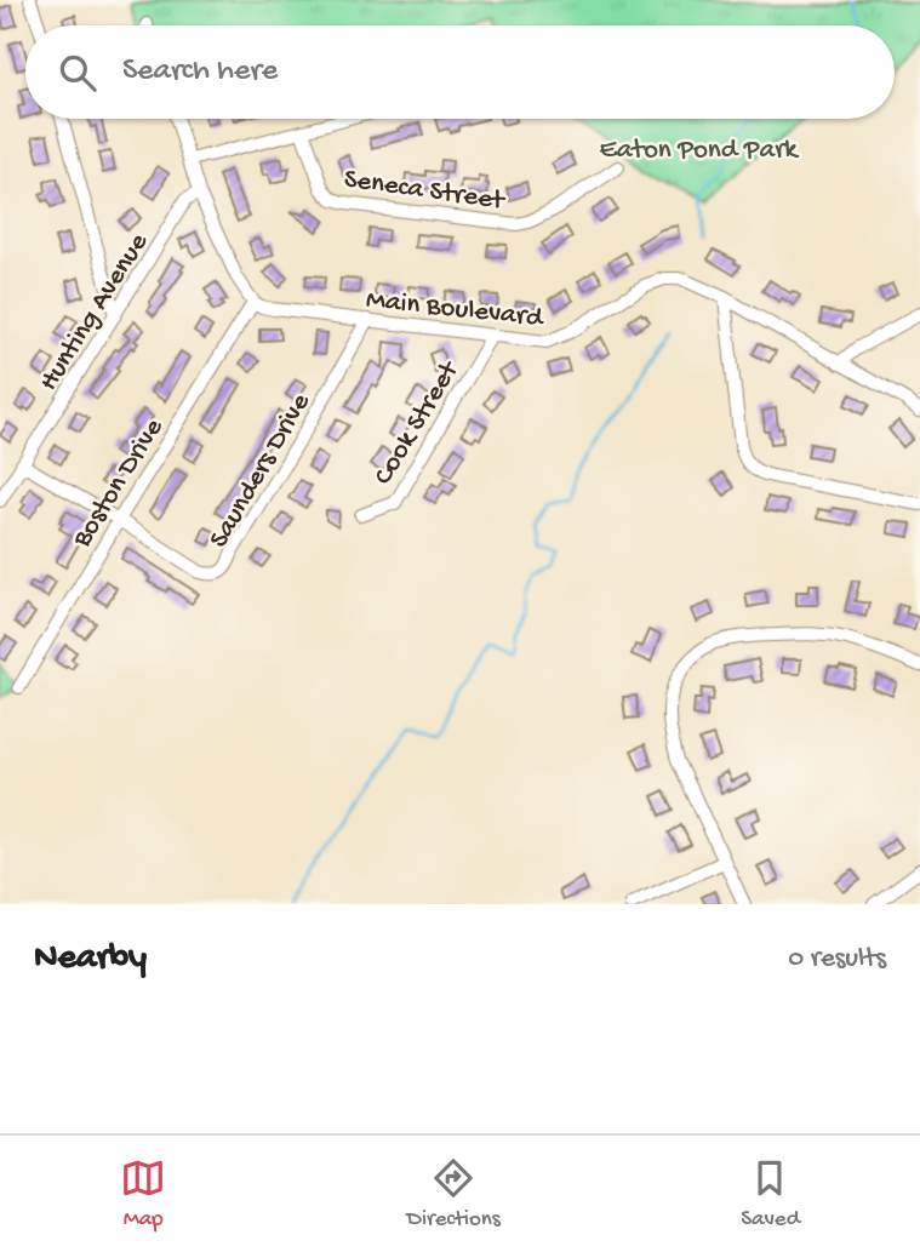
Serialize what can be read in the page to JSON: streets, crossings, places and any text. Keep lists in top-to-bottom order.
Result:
{
  "streets": {
    "street": [
      "Seneca Street",
      "Main Boulevard",
      "Hunting Avenue",
      "Cook Street",
      "Saunders Drive",
      "Boston Drive"
    ]
  },
  "crossings": [
    ["Main Boulevard", "Cook Street"],
    ["Main Boulevard", "Saunders Drive"],
    ["Main Boulevard", "Boston Drive"],
    ["Hunting Avenue", "Saunders Drive"],
    ["Saunders Drive", "Boston Drive"]
  ],
  "parks": ["Eaton Pond Park"],
  "page": {
    "search": "Search here",
    "heading": ["Nearby", "0 results"],
    "nav": ["Map", "Directions", "Saved"]
  }
}
